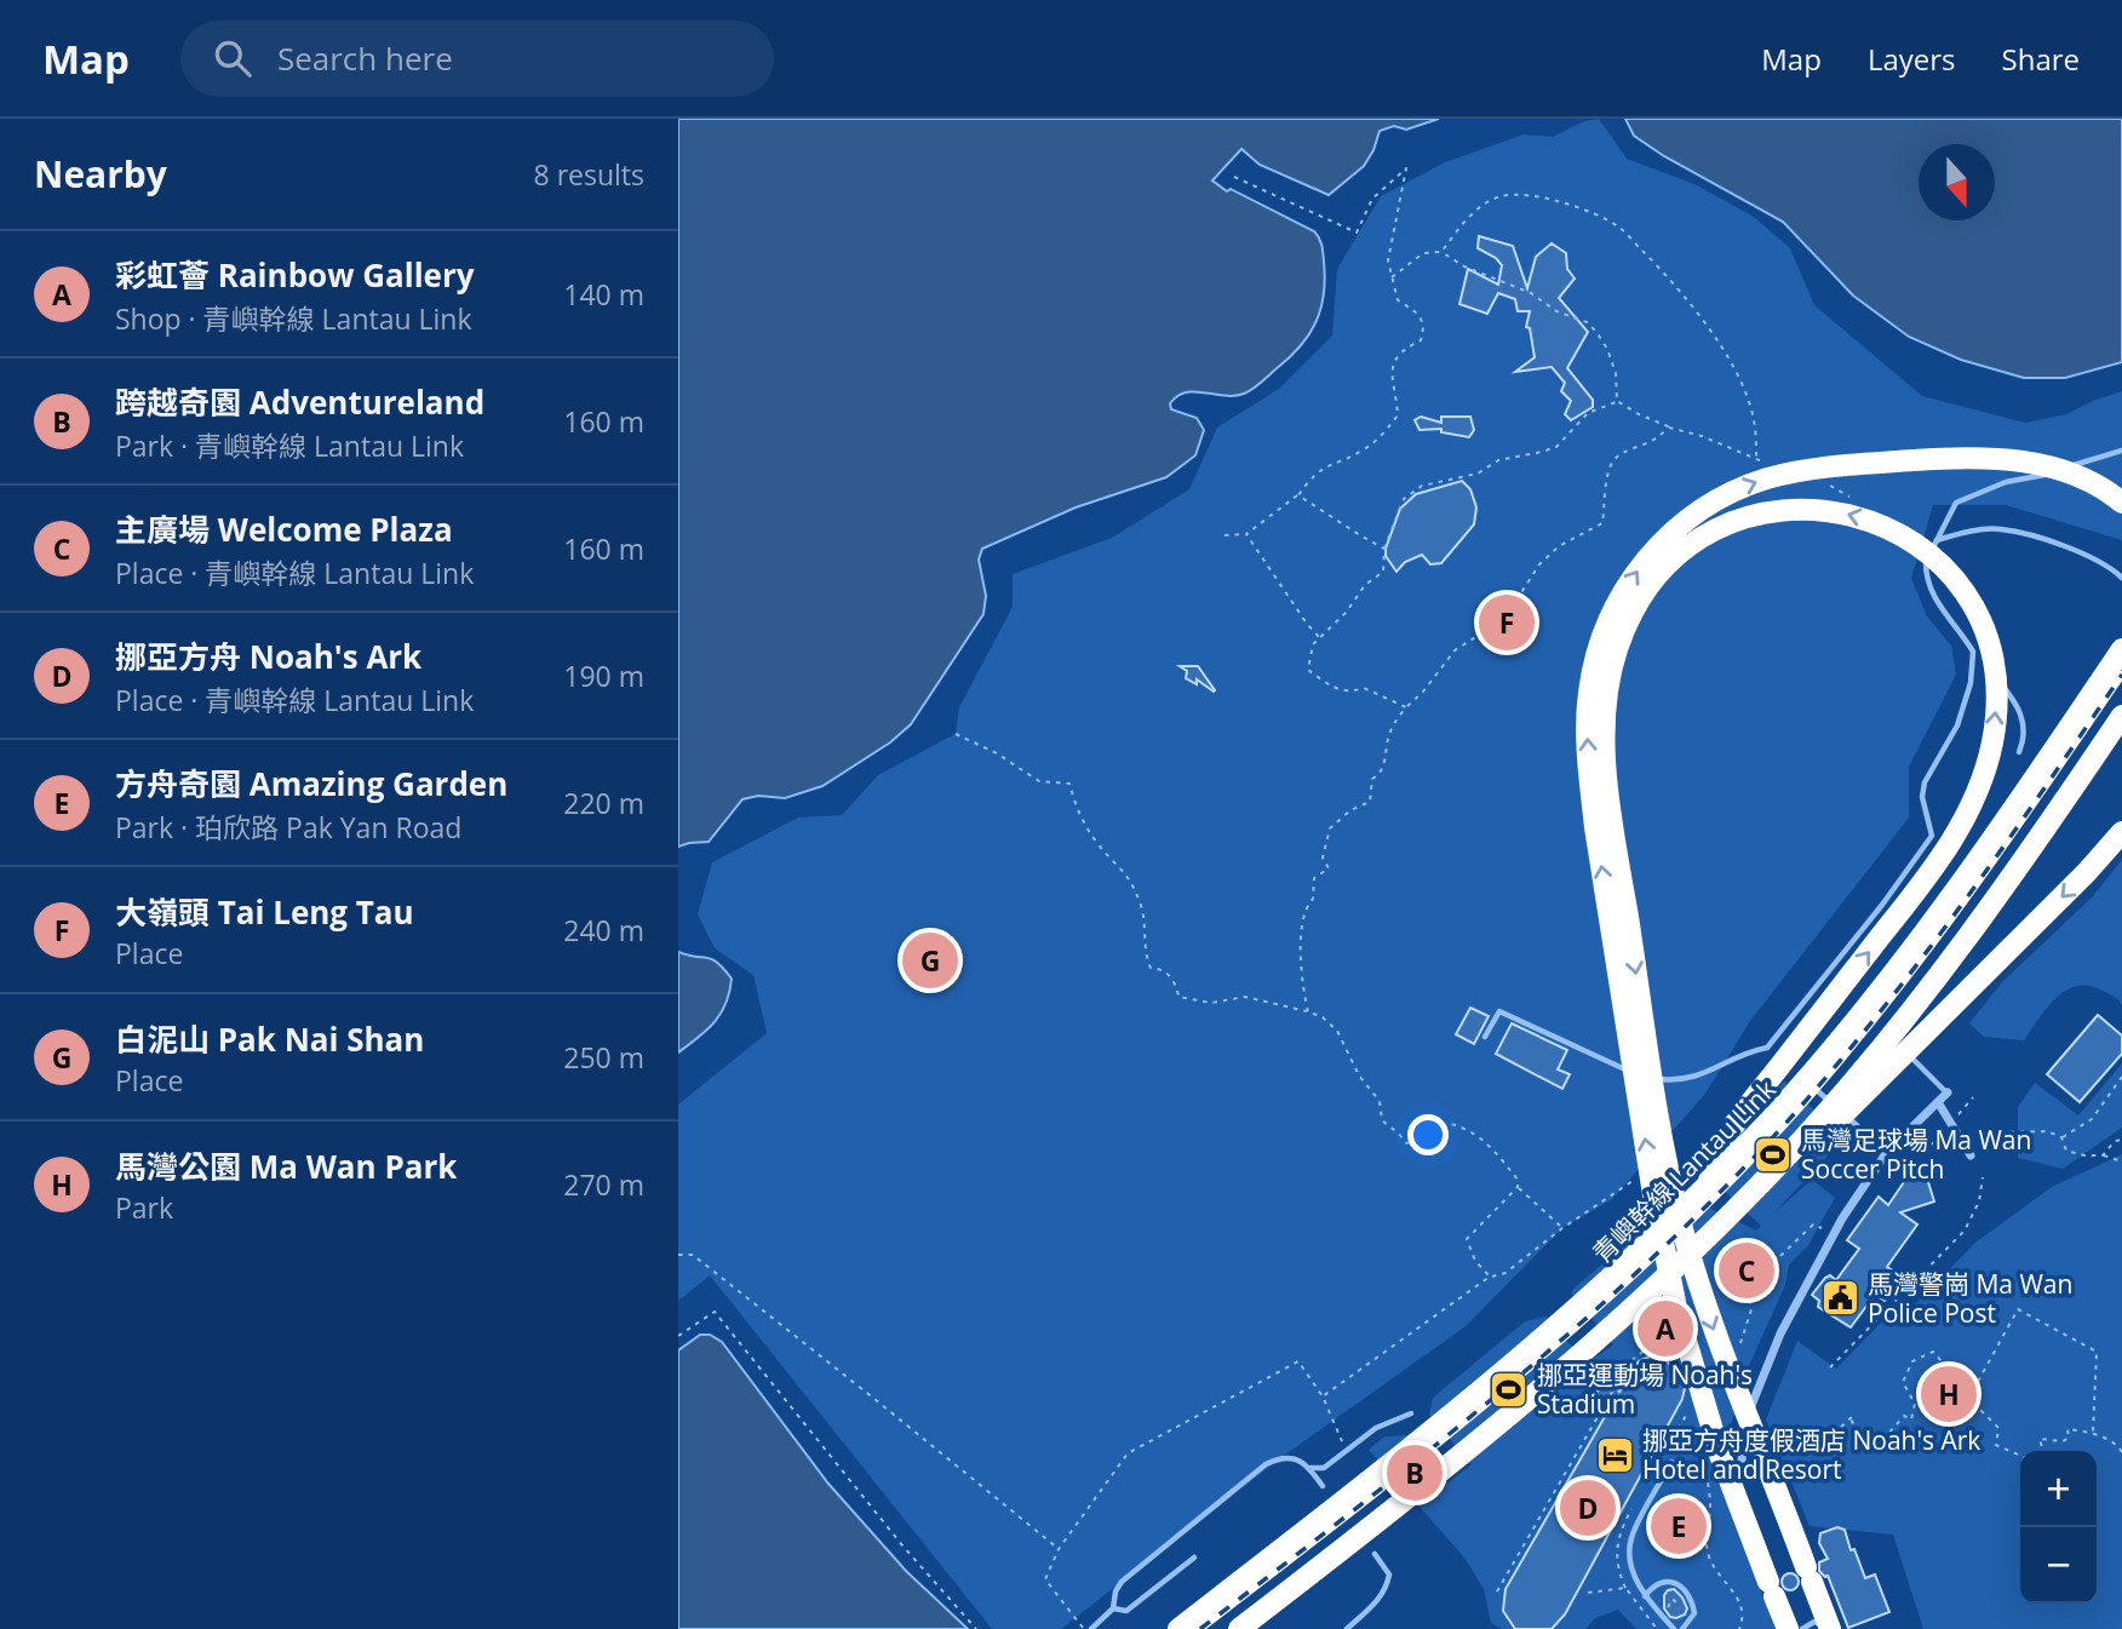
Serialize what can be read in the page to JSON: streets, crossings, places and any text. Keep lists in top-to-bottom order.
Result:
{
  "streets": {
    "highway": ["青嶼幹線 Lantau Link"]
  },
  "places": {
    "sports": ["馬灣足球場 Ma Wan Soccer Pitch", "挪亞運動場 Noah's Stadium"],
    "public building": ["馬灣警崗 Ma Wan Police Post"],
    "hotel": ["挪亞方舟度假酒店 Noah's Ark Hotel and Resort"]
  },
  "north": "bottom",
  "page": {
    "header": "Map",
    "search": "Search here",
    "nav": ["Map", "Layers", "Share"],
    "heading": ["Nearby", "8 results"],
    "list": [
      {
        "mark": "A",
        "name": "彩虹薈 Rainbow Gallery",
        "note": "Shop · 青嶼幹線 Lantau Link",
        "value": "140 m"
      },
      {
        "mark": "B",
        "name": "跨越奇園 Adventureland",
        "note": "Park · 青嶼幹線 Lantau Link",
        "value": "160 m"
      },
      {
        "mark": "C",
        "name": "主廣場 Welcome Plaza",
        "note": "Place · 青嶼幹線 Lantau Link",
        "value": "160 m"
      },
      {
        "mark": "D",
        "name": "挪亞方舟 Noah's Ark",
        "note": "Place · 青嶼幹線 Lantau Link",
        "value": "190 m"
      },
      {
        "mark": "E",
        "name": "方舟奇園 Amazing Garden",
        "note": "Park · 珀欣路 Pak Yan Road",
        "value": "220 m"
      },
      {
        "mark": "F",
        "name": "大嶺頭 Tai Leng Tau",
        "note": "Place",
        "value": "240 m"
      },
      {
        "mark": "G",
        "name": "白泥山 Pak Nai Shan",
        "note": "Place",
        "value": "250 m"
      },
      {
        "mark": "H",
        "name": "馬灣公園 Ma Wan Park",
        "note": "Park",
        "value": "270 m"
      }
    ],
    "pins": [
      "F",
      "G",
      "C",
      "A",
      "H",
      "B",
      "D",
      "E"
    ],
    "map_buttons": ["+", "−"]
  }
}
